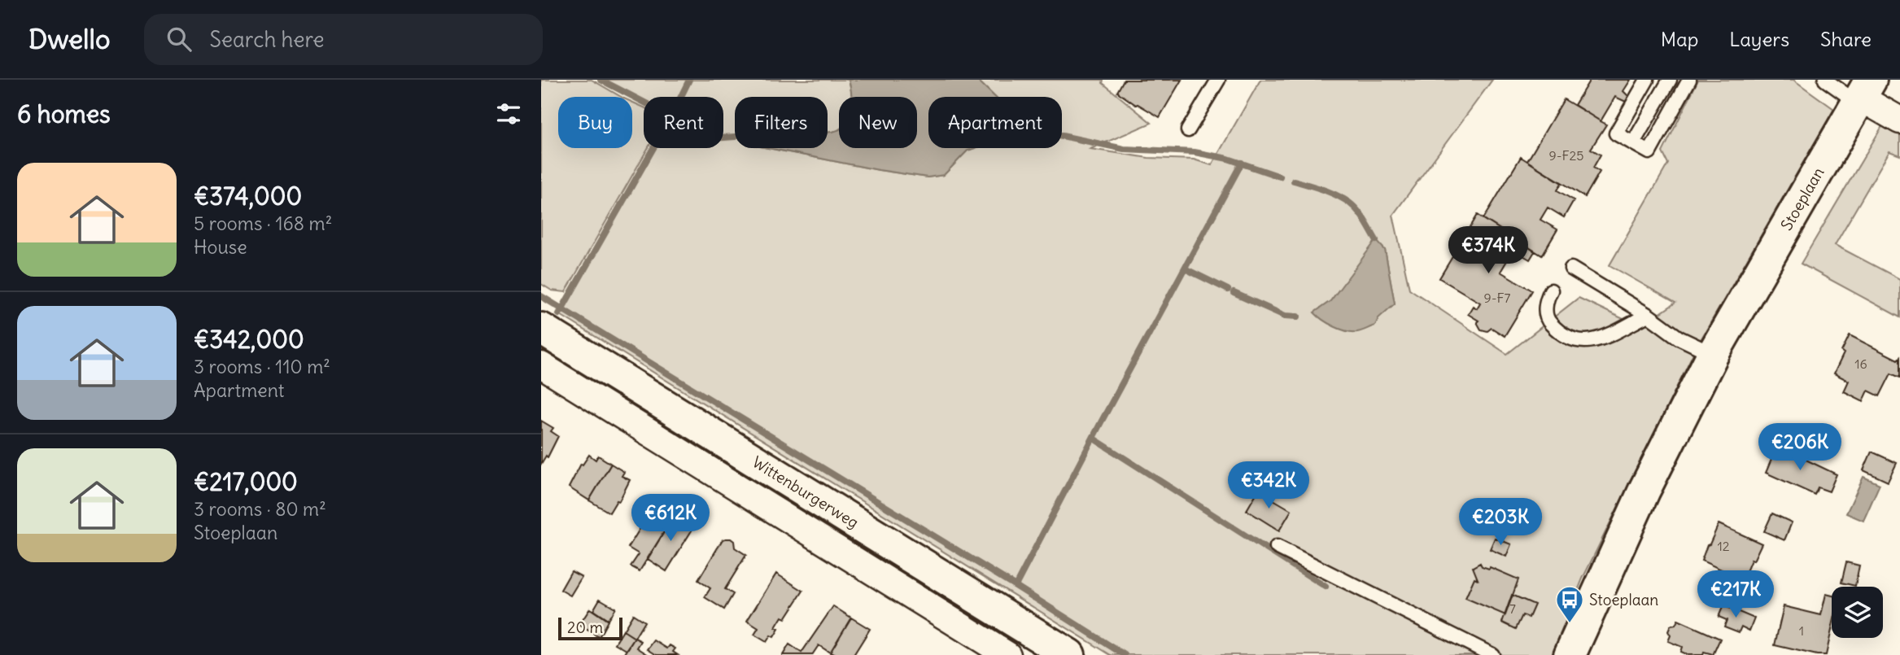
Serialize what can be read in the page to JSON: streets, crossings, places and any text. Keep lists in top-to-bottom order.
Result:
{
  "streets": {
    "street": ["Stoeplaan", "Wittenburgerweg"]
  },
  "places": {
    "bus stop": ["Stoeplaan"]
  },
  "house_numbers": [
    "9-F25",
    "9-F7",
    "16",
    "12",
    "7",
    "1"
  ],
  "scale_bar": "20 m",
  "page": {
    "header": "Dwello",
    "search": "Search here",
    "nav": ["Map", "Layers", "Share"],
    "heading": "6 homes",
    "chip": [
      "Buy",
      "Rent",
      "Filters",
      "New",
      "Apartment"
    ],
    "list": [
      {
        "name": "€374,000",
        "note": "5 rooms · 168 m² · House"
      },
      {
        "name": "€342,000",
        "note": "3 rooms · 110 m² · Apartment"
      },
      {
        "name": "€217,000",
        "note": "3 rooms · 80 m² · Stoeplaan"
      }
    ],
    "price": [
      "€374K",
      "€206K",
      "€342K",
      "€612K",
      "€203K",
      "€217K"
    ],
    "scale": "20 m"
  }
}
